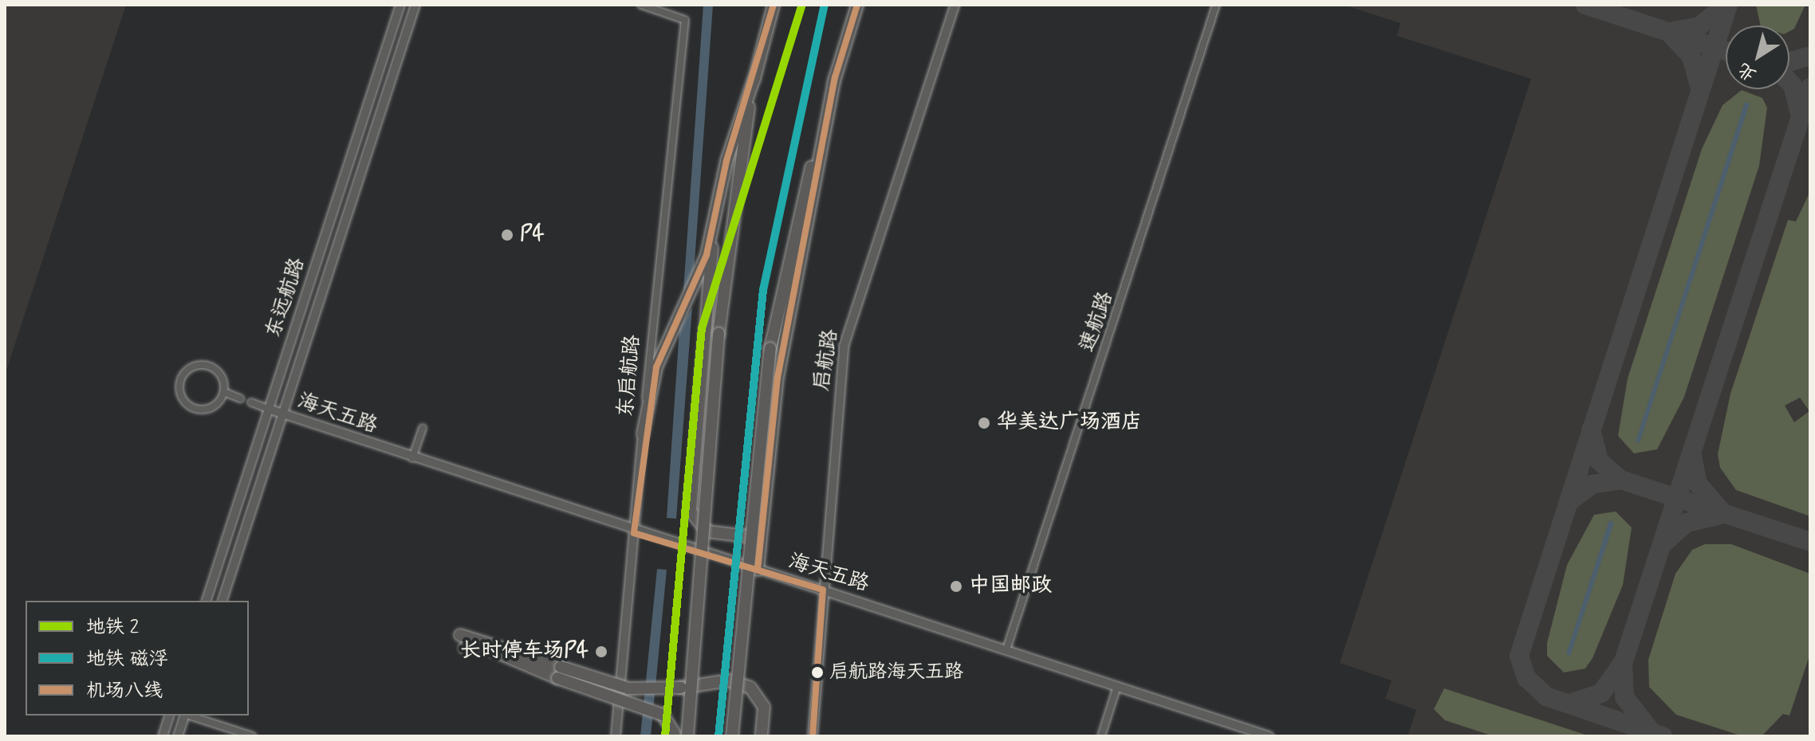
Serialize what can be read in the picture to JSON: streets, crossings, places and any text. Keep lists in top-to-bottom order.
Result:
{
  "streets": {
    "street": [
      "东远航路",
      "速航路",
      "启航路",
      "东启航路",
      "海天五路"
    ]
  },
  "crossings": [
    ["东远航路", "海天五路"],
    ["速航路", "海天五路"],
    ["启航路", "海天五路"],
    ["东启航路", "海天五路"]
  ],
  "places": [
    "P4",
    "华美达广场酒店",
    "中国邮政",
    "长时停车场P4",
    "启航路海天五路"
  ],
  "lines": ["metro line 2", "metro line 磁浮", "transit line 机场八线"],
  "legend": ["地铁 2", "地铁 磁浮", "机场八线"],
  "north": "bottom left"
}
